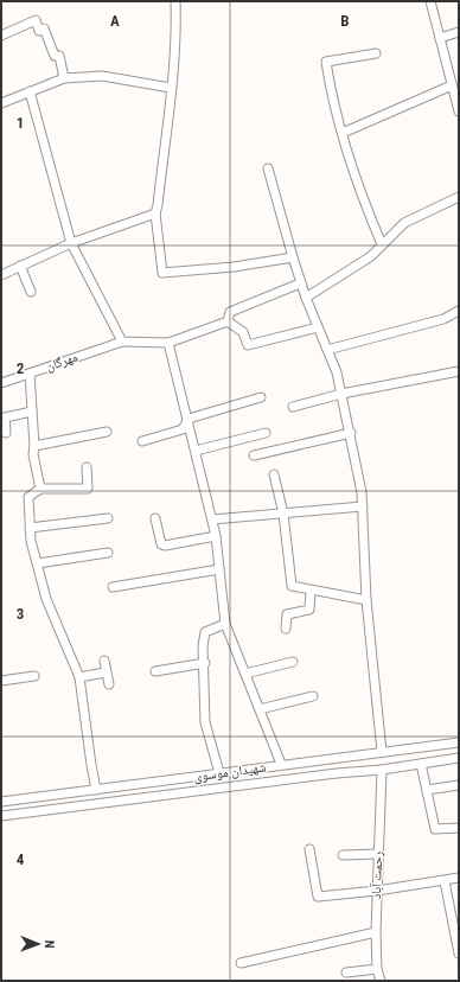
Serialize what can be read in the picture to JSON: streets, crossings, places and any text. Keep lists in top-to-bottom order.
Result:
{
  "streets": {
    "street": ["مهرگان", "شهیدان موسوی", "رحمت آباد"]
  },
  "crossings": [
    ["شهیدان موسوی", "رحمت آباد"]
  ],
  "north": "right",
  "grid": {
    "columns": ["A", "B"],
    "rows": [
      "1",
      "2",
      "3",
      "4"
    ]
  }
}
